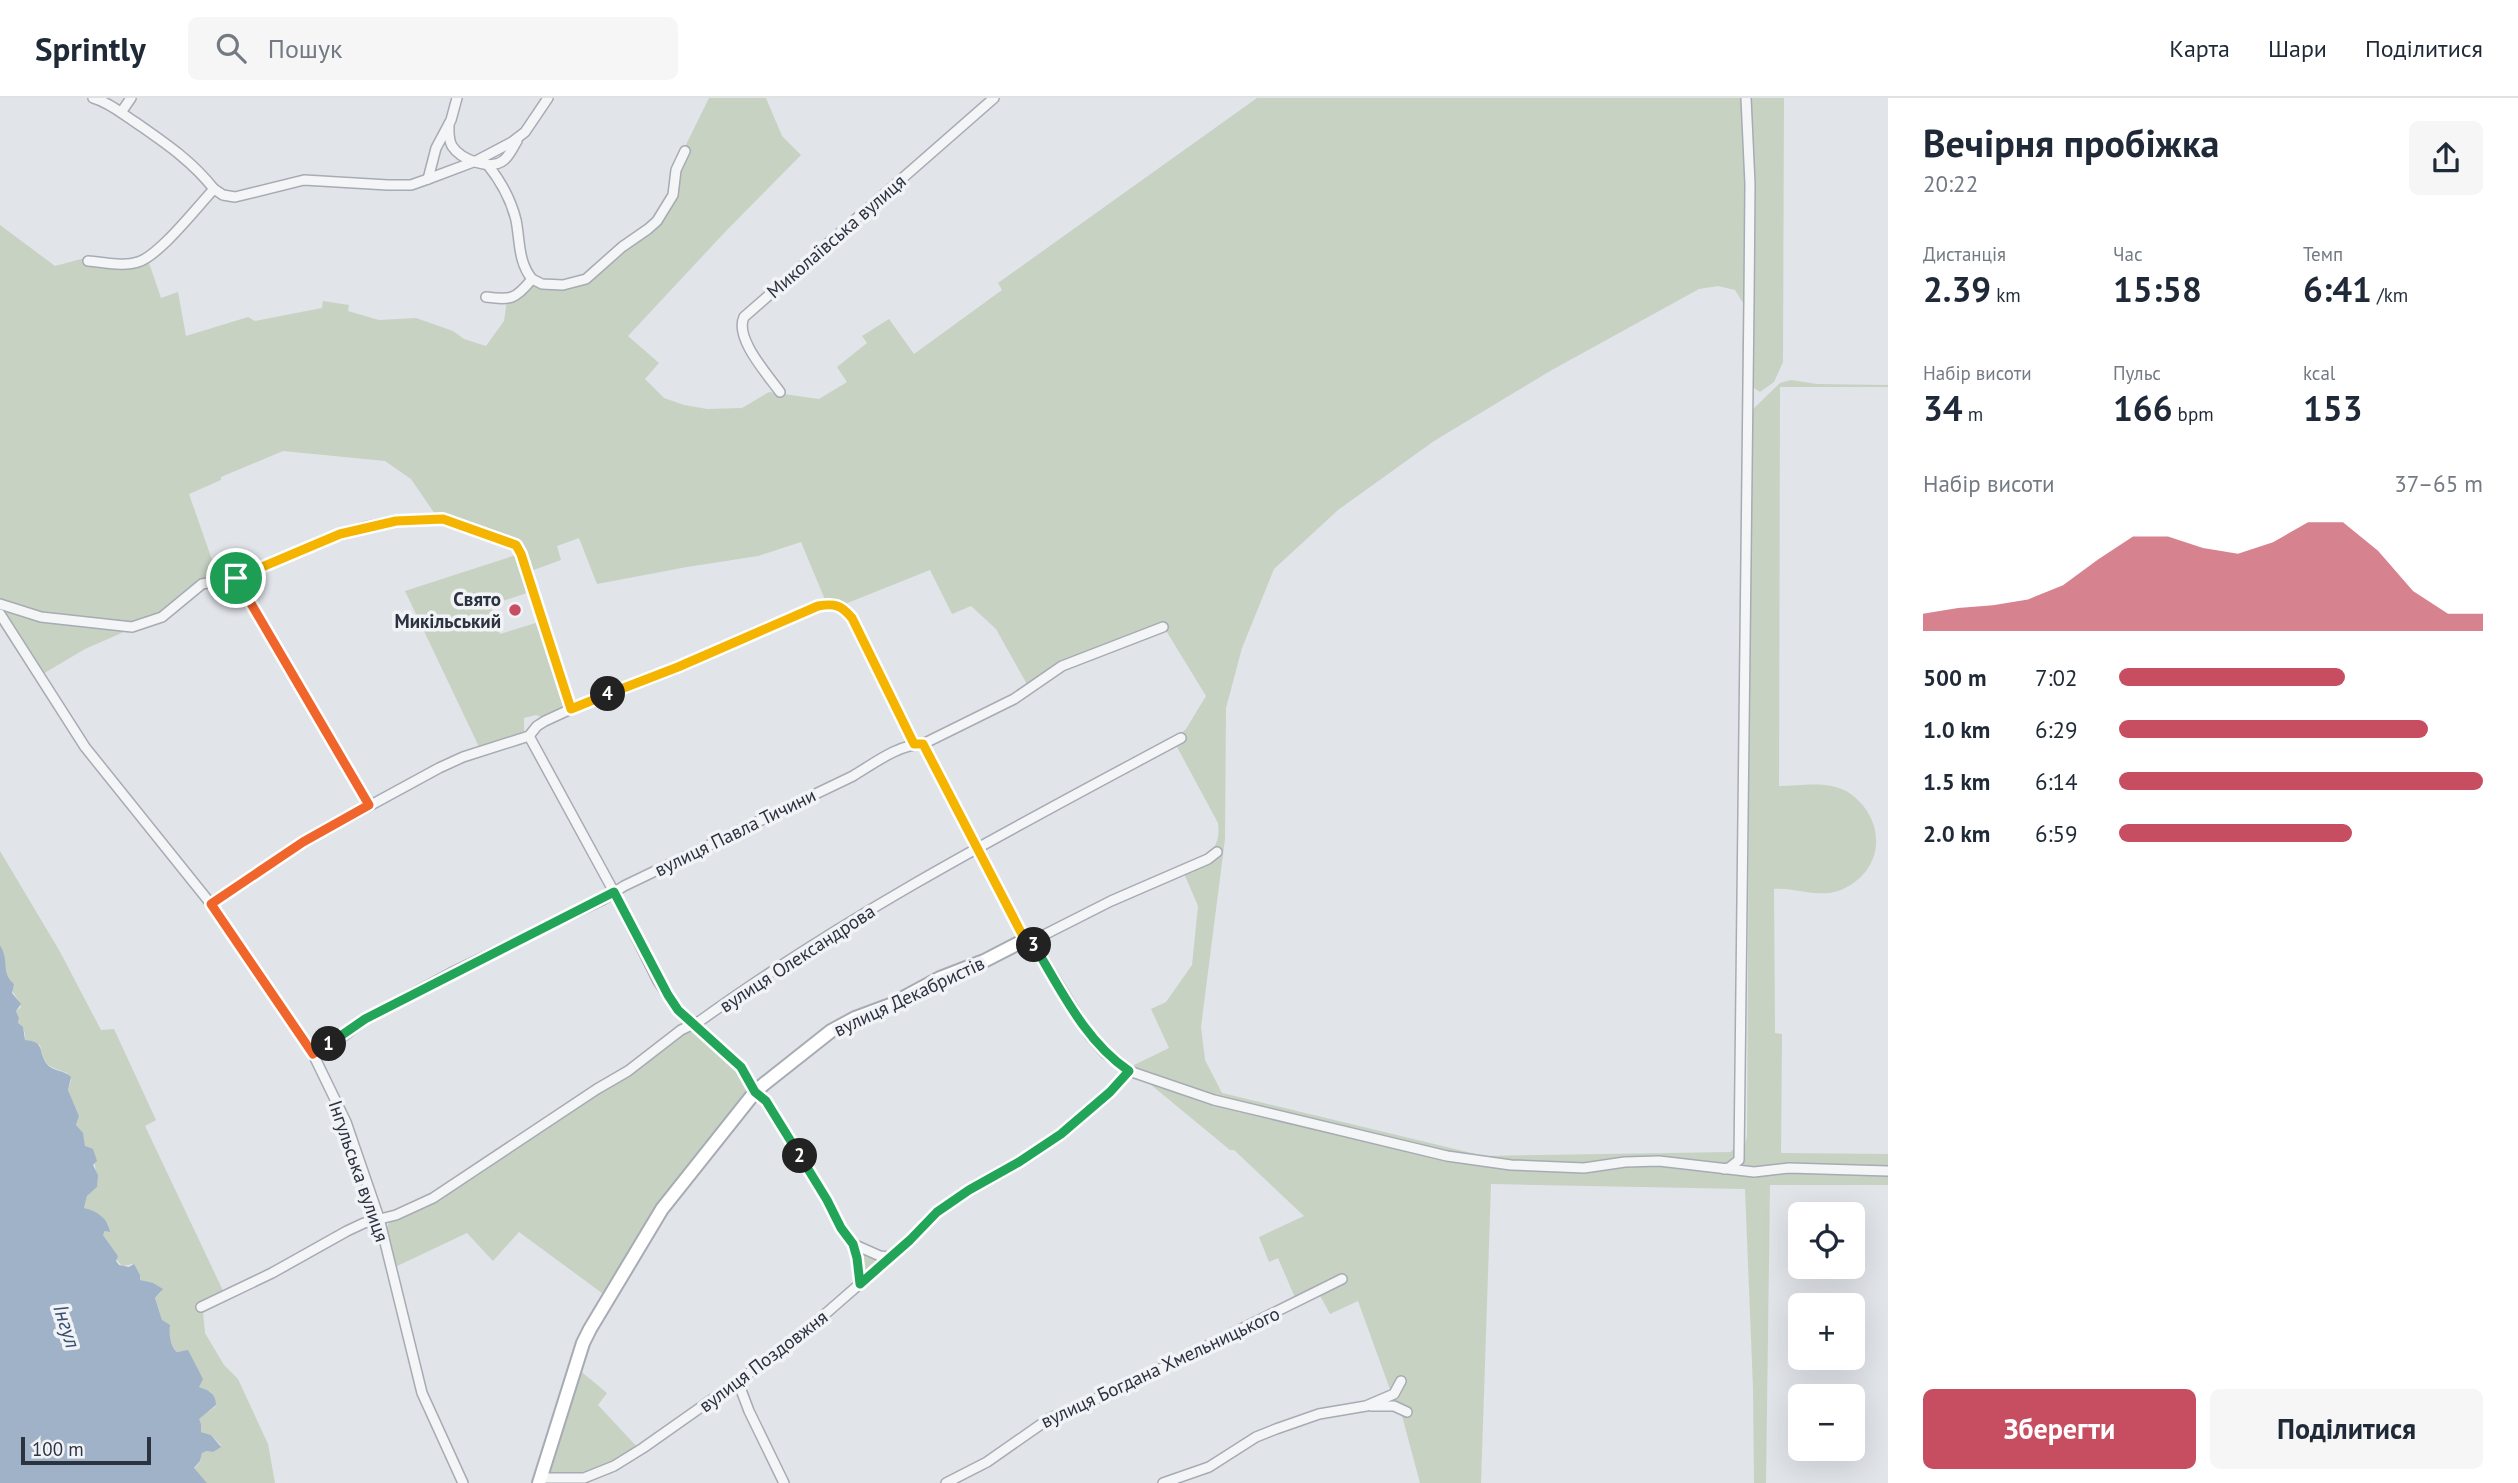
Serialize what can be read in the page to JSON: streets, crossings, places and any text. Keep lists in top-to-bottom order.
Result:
{
  "streets": {
    "street": [
      "Миколаївська вулиця",
      "вулиця Павла Тичини",
      "вулиця Олександрова",
      "вулиця Декабристів",
      "Інгульська вулиця",
      "вулиця Поздовжня",
      "вулиця Богдана Хмельницького"
    ]
  },
  "crossings": [
    ["вулиця Павла Тичини", "Інгульська вулиця"],
    ["вулиця Олександрова", "Інгульська вулиця"],
    ["вулиця Декабристів", "вулиця Поздовжня"]
  ],
  "water": ["Інгул"],
  "places": ["Свято Микільський"],
  "scale_bar": "100 m",
  "page": {
    "header": "Sprintly",
    "search": "Пошук",
    "nav": ["Карта", "Шари", "Поділитися"],
    "heading": ["Вечірня пробіжка", "20:22"],
    "stats": [
      ["Дистанція", "2.39 km"],
      ["Час", "15:58"],
      ["Темп", "6:41 /km"],
      ["Набір висоти", "34 m"],
      ["Пульс", "166 bpm"],
      ["kcal", "153"]
    ],
    "chart": ["Набір висоти", "37–65 m"],
    "list": [
      {
        "name": "500 m",
        "note": "7:02"
      },
      {
        "name": "1.0 km",
        "note": "6:29"
      },
      {
        "name": "1.5 km",
        "note": "6:14"
      },
      {
        "name": "2.0 km",
        "note": "6:59"
      }
    ],
    "pins": [
      "4",
      "3",
      "1",
      "2"
    ],
    "map_buttons": ["+", "−"],
    "buttons": ["Зберегти", "Поділитися"],
    "scale": "100 m"
  }
}
